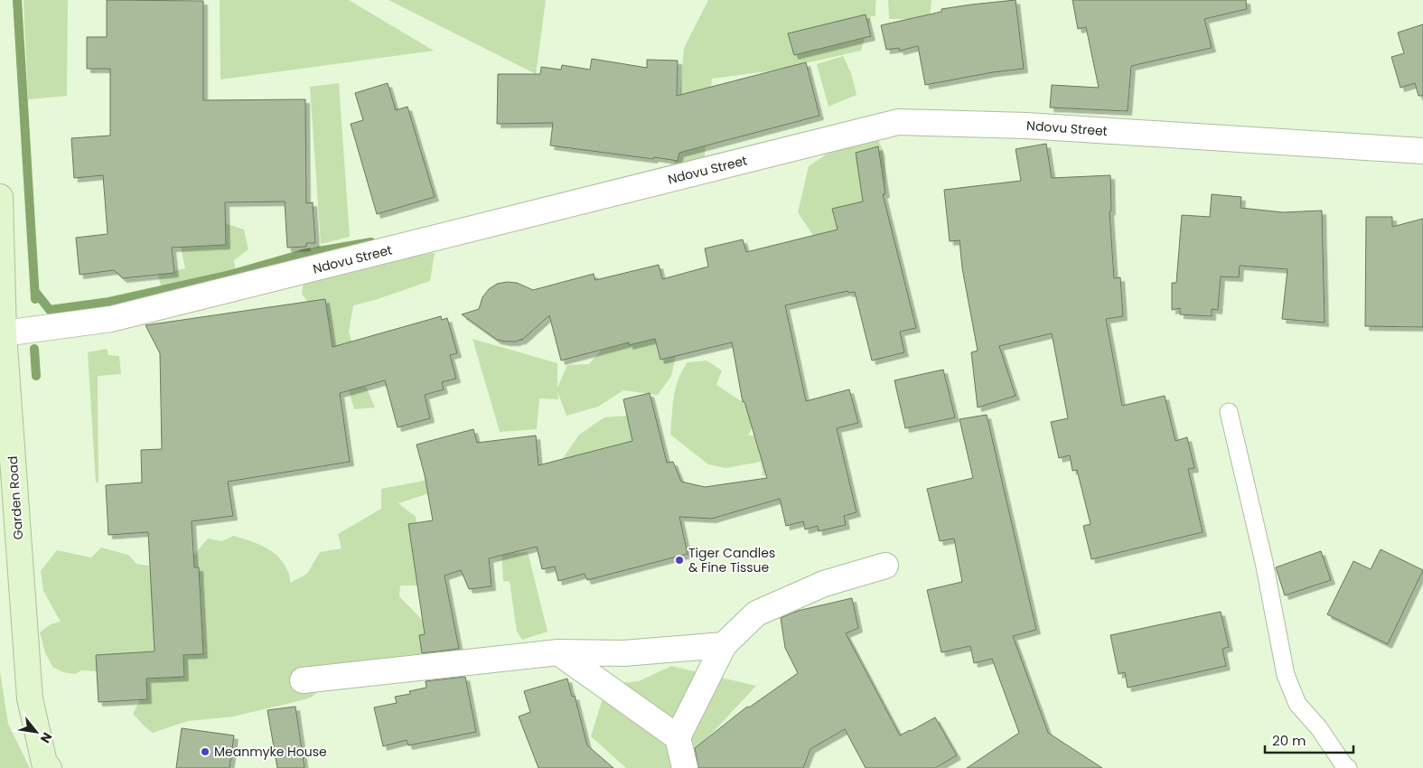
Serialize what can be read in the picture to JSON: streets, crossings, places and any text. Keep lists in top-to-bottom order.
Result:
{
  "streets": {
    "street": ["Ndovu Street", "Garden Road"]
  },
  "crossings": [
    ["Ndovu Street", "Garden Road"]
  ],
  "places": ["Tiger Candles & Fine Tissue", "Meanmyke House"],
  "scale_bar": "20 m",
  "north": "bottom right"
}
